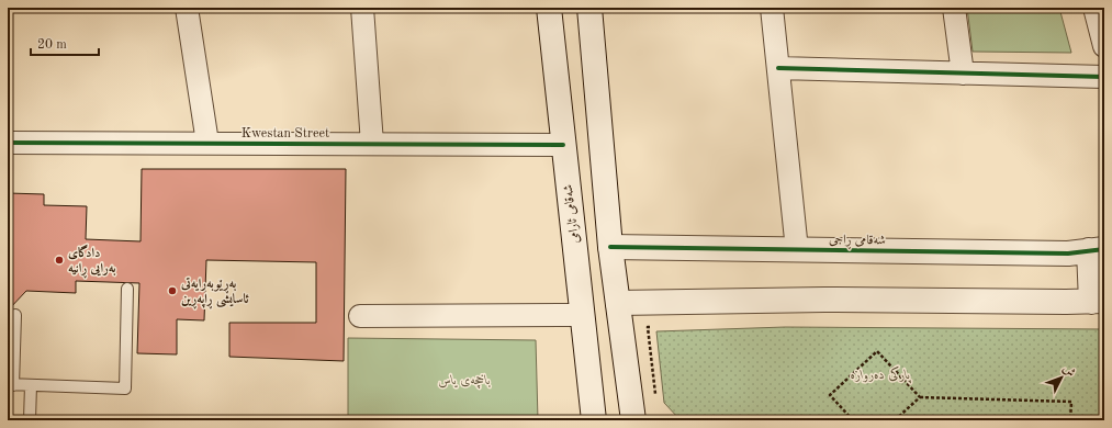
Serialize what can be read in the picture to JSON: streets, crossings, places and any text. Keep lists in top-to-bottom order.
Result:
{
  "streets": {
    "street": ["Kwestan Street", "شەقامی ئارامی", "شەقامی ڕاجی"]
  },
  "crossings": [
    ["Kwestan Street", "شەقامی ئارامی"]
  ],
  "parks": ["پارکی دەروازە", "باخچەی یاس"],
  "places": ["دادگای بەرایی ڕانیە", "بەڕێوبەرایەتی ئاسایشی ڕاپەڕین"],
  "scale_bar": "20 m",
  "north": "top right"
}
